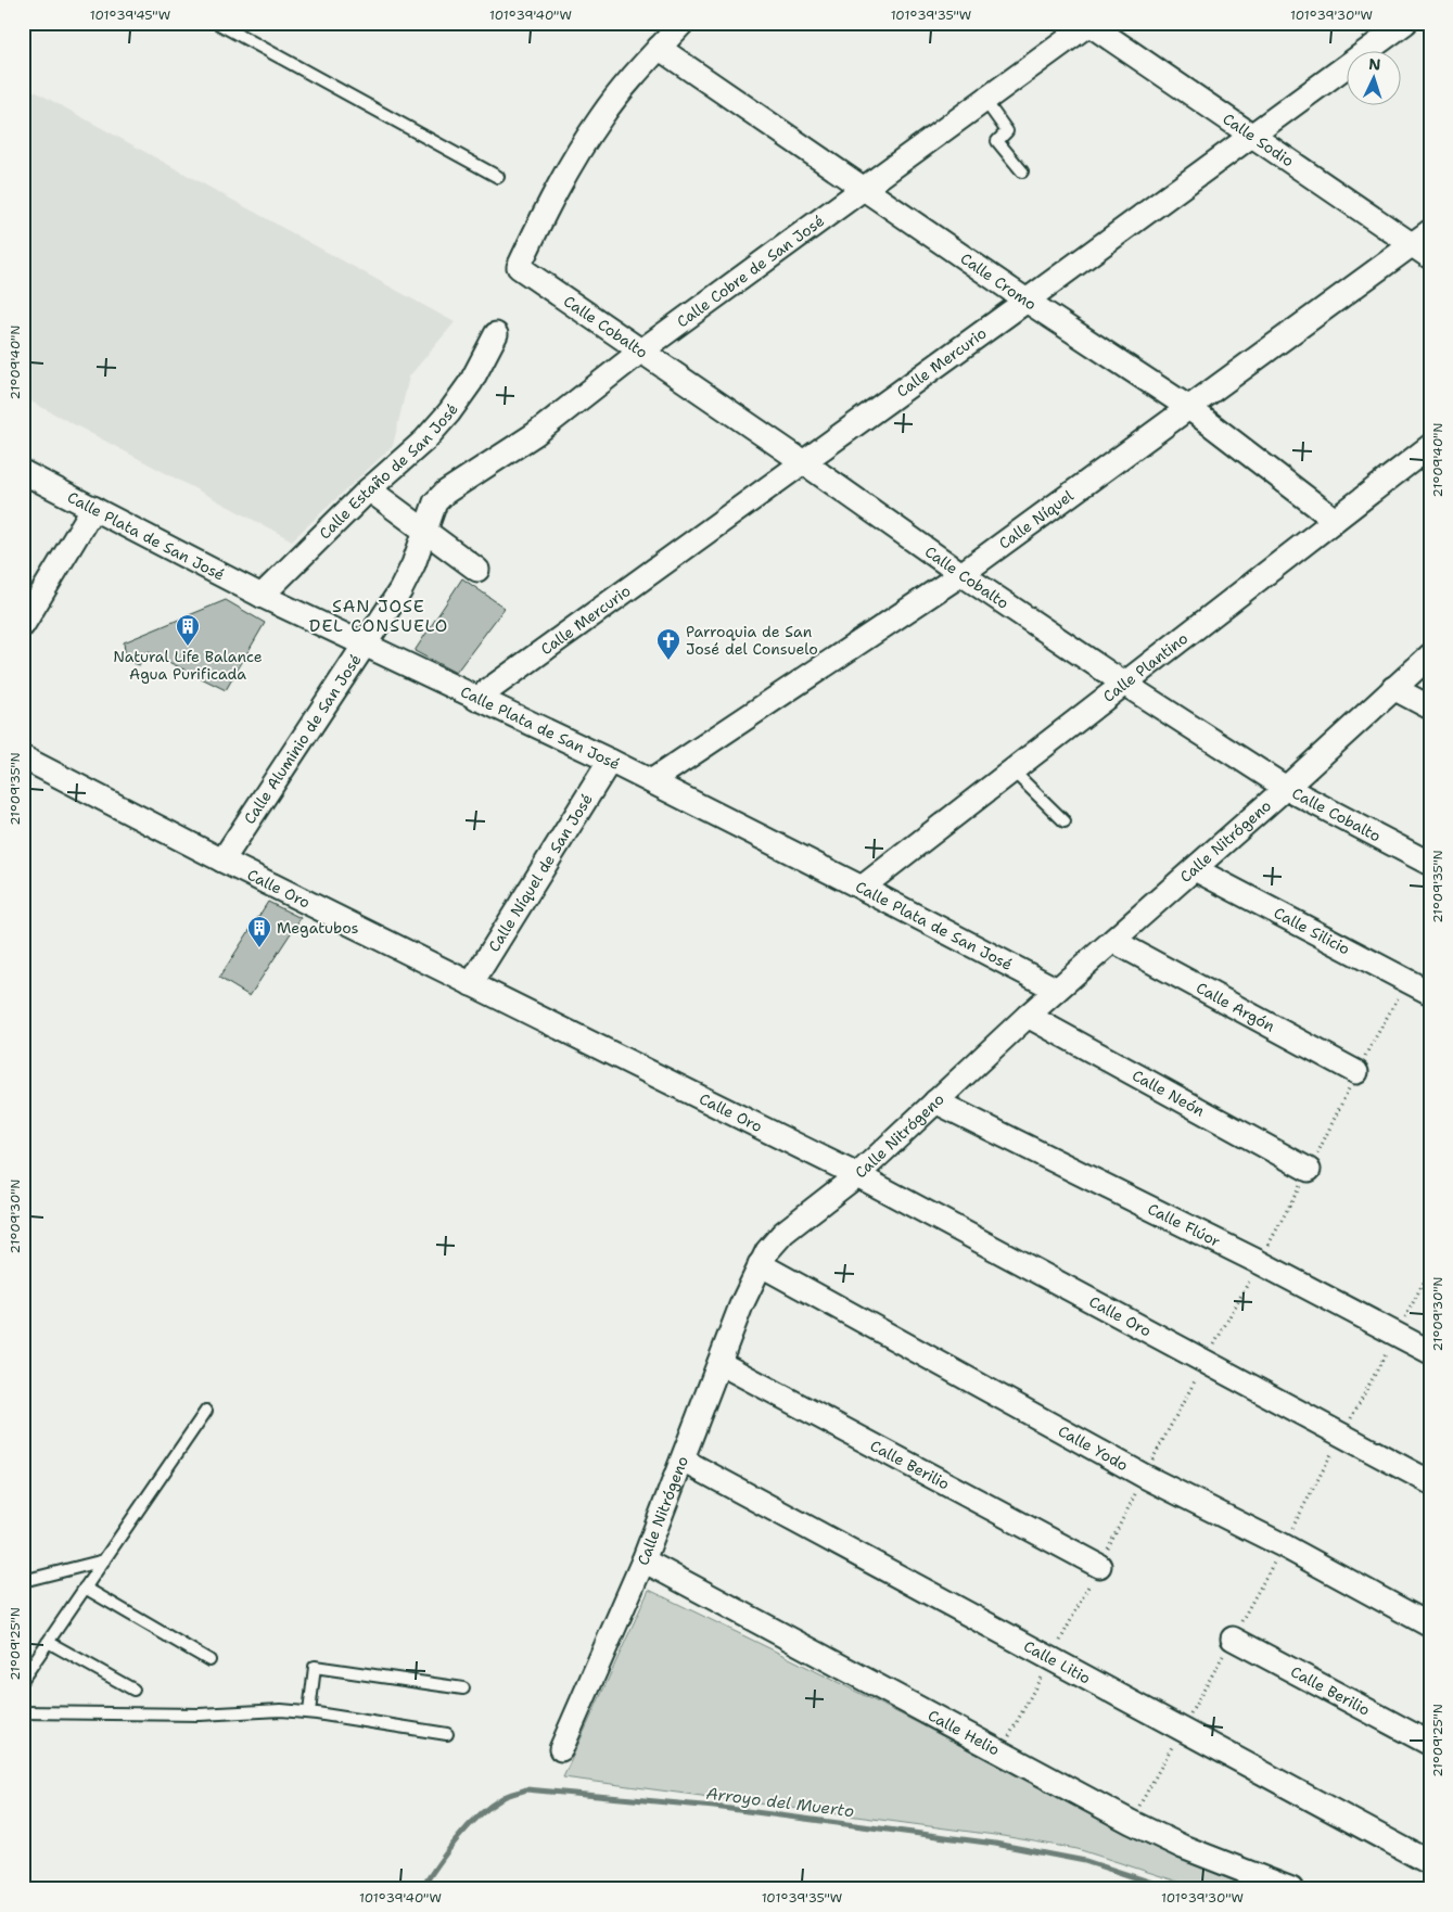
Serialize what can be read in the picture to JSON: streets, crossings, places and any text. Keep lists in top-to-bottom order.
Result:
{
  "streets": {
    "street": [
      "Calle Sodio",
      "Calle Cobre de San José",
      "Calle Cromo",
      "Calle Cobalto",
      "Calle Mercurio",
      "Calle Estaño de San José",
      "Calle Níquel",
      "Calle Plata de San José",
      "Calle Plantino",
      "Calle Aluminio de San José",
      "Calle Nitrógeno",
      "Calle Níquel de San José",
      "Calle Oro",
      "Calle Silicio",
      "Calle Argón",
      "Calle Neón",
      "Calle Flúor",
      "Calle Yodo",
      "Calle Berilio",
      "Calle Litio",
      "Calle Helio"
    ]
  },
  "crossings": [
    ["Calle Sodio", "Calle Cobre de San José"],
    ["Calle Sodio", "Calle Mercurio"],
    ["Calle Sodio", "Calle Níquel"],
    ["Calle Cobre de San José", "Calle Cromo"],
    ["Calle Cobre de San José", "Calle Cobalto"],
    ["Calle Cobre de San José", "Calle Aluminio de San José"],
    ["Calle Cromo", "Calle Cobalto"],
    ["Calle Cromo", "Calle Mercurio"],
    ["Calle Cromo", "Calle Níquel"],
    ["Calle Cromo", "Calle Plantino"],
    ["Calle Cobalto", "Calle Mercurio"],
    ["Calle Cobalto", "Calle Níquel"],
    ["Calle Cobalto", "Calle Plantino"],
    ["Calle Cobalto", "Calle Nitrógeno"],
    ["Calle Mercurio", "Calle Plata de San José"],
    ["Calle Estaño de San José", "Calle Plata de San José"],
    ["Calle Níquel", "Calle Plata de San José"],
    ["Calle Plata de San José", "Calle Plantino"],
    ["Calle Plata de San José", "Calle Aluminio de San José"],
    ["Calle Plata de San José", "Calle Nitrógeno"],
    ["Calle Plata de San José", "Calle Níquel de San José"],
    ["Calle Aluminio de San José", "Calle Oro"],
    ["Calle Nitrógeno", "Calle Oro"],
    ["Calle Nitrógeno", "Calle Silicio"],
    ["Calle Nitrógeno", "Calle Argón"],
    ["Calle Nitrógeno", "Calle Neón"],
    ["Calle Nitrógeno", "Calle Flúor"],
    ["Calle Nitrógeno", "Calle Yodo"],
    ["Calle Nitrógeno", "Calle Berilio"],
    ["Calle Nitrógeno", "Calle Litio"],
    ["Calle Nitrógeno", "Calle Helio"],
    ["Calle Níquel de San José", "Calle Oro"]
  ],
  "districts": ["SAN JOSE DEL CONSUELO"],
  "water": ["Arroyo del Muerto"],
  "places": {
    "building": ["Natural Life Balance Agua Purificada", "Megatubos"],
    "church": ["Parroquia de San José del Consuelo"]
  },
  "north": "top",
  "coordinates": [
    "101°39'45\"W",
    "101°39'40\"W",
    "101°39'35\"W",
    "101°39'30\"W",
    "21°09'40\"N",
    "21°09'35\"N",
    "21°09'30\"N",
    "21°09'25\"N"
  ]
}
